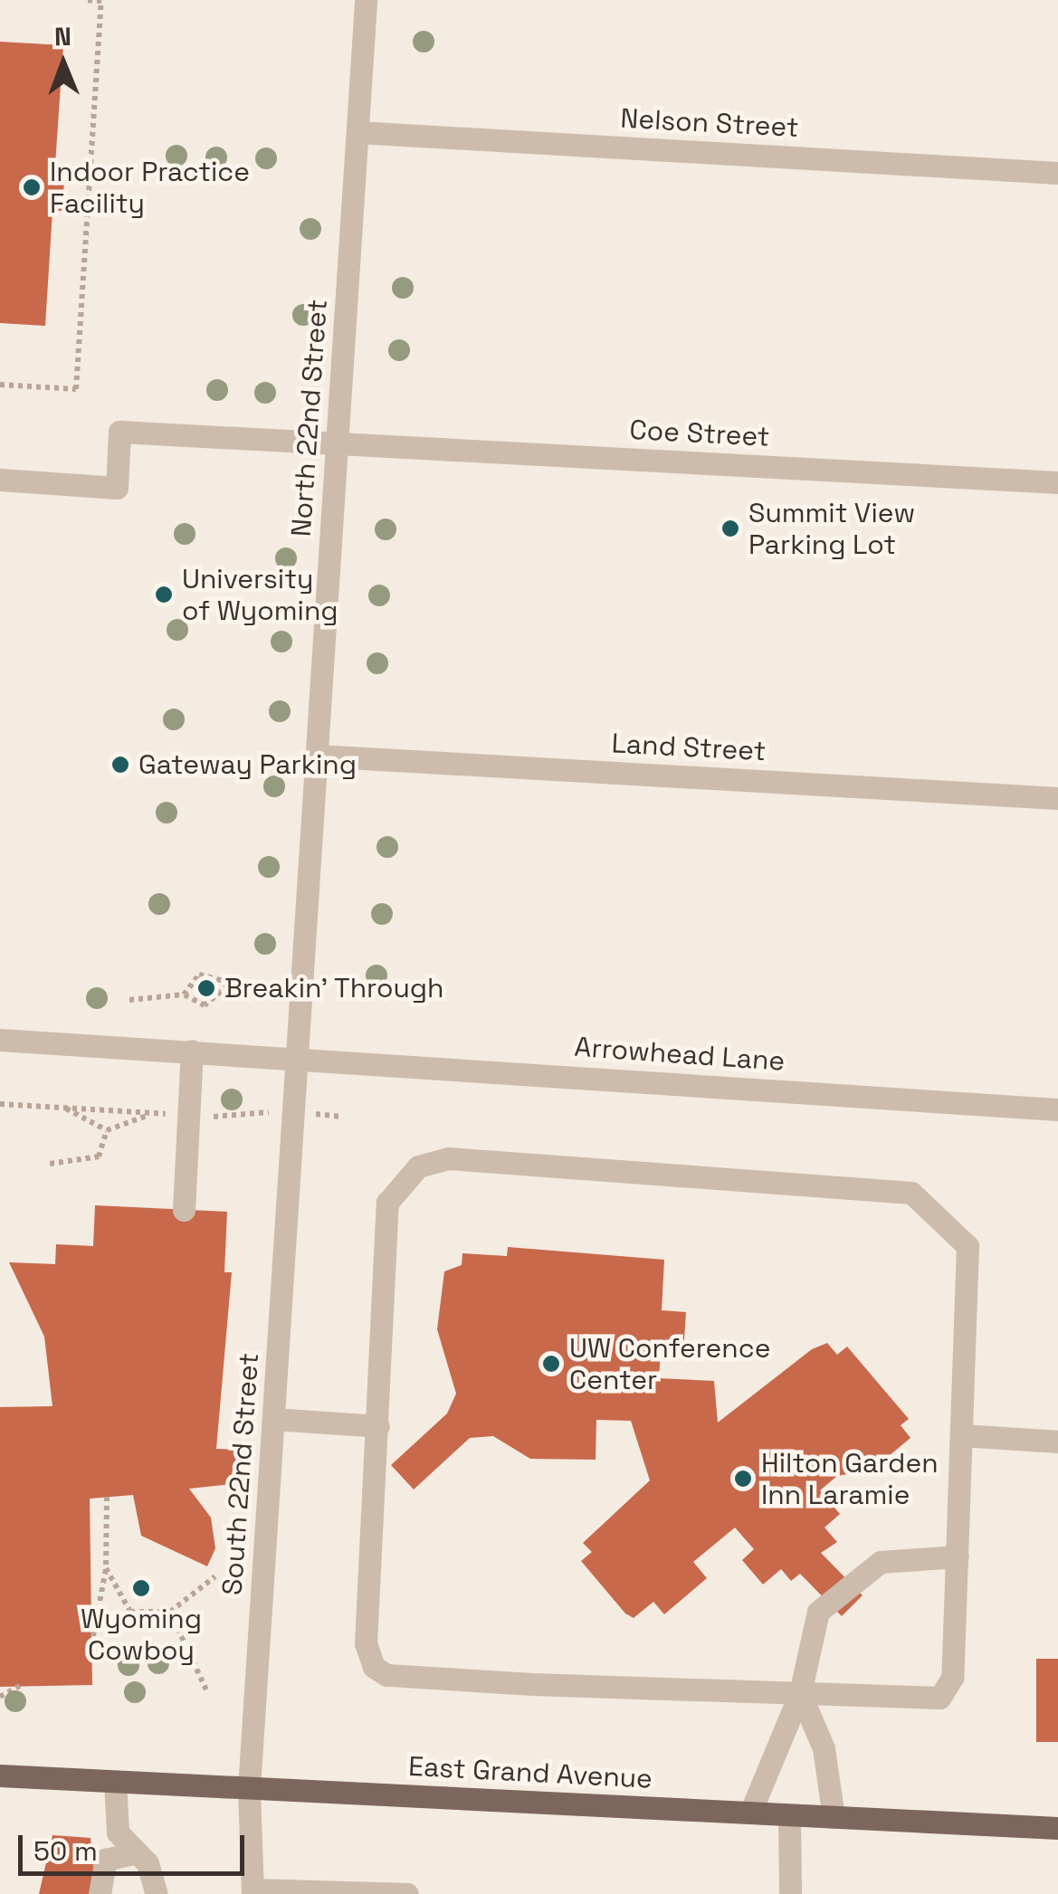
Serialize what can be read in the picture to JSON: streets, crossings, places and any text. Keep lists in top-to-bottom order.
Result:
{
  "streets": {
    "main road": ["East Grand Avenue"],
    "street": [
      "Nelson Street",
      "North 22nd Street",
      "Coe Street",
      "Land Street",
      "Arrowhead Lane",
      "South 22nd Street"
    ]
  },
  "crossings": [
    ["Nelson Street", "North 22nd Street"],
    ["North 22nd Street", "Coe Street"],
    ["North 22nd Street", "Land Street"],
    ["North 22nd Street", "Arrowhead Lane"],
    ["North 22nd Street", "South 22nd Street"],
    ["Arrowhead Lane", "South 22nd Street"],
    ["South 22nd Street", "East Grand Avenue"]
  ],
  "places": [
    "Indoor Practice Facility",
    "Summit View Parking Lot",
    "University of Wyoming",
    "Gateway Parking",
    "Breakin' Through",
    "UW Conference Center",
    "Hilton Garden Inn Laramie",
    "Wyoming Cowboy"
  ],
  "scale_bar": "50 m",
  "north": "top"
}
